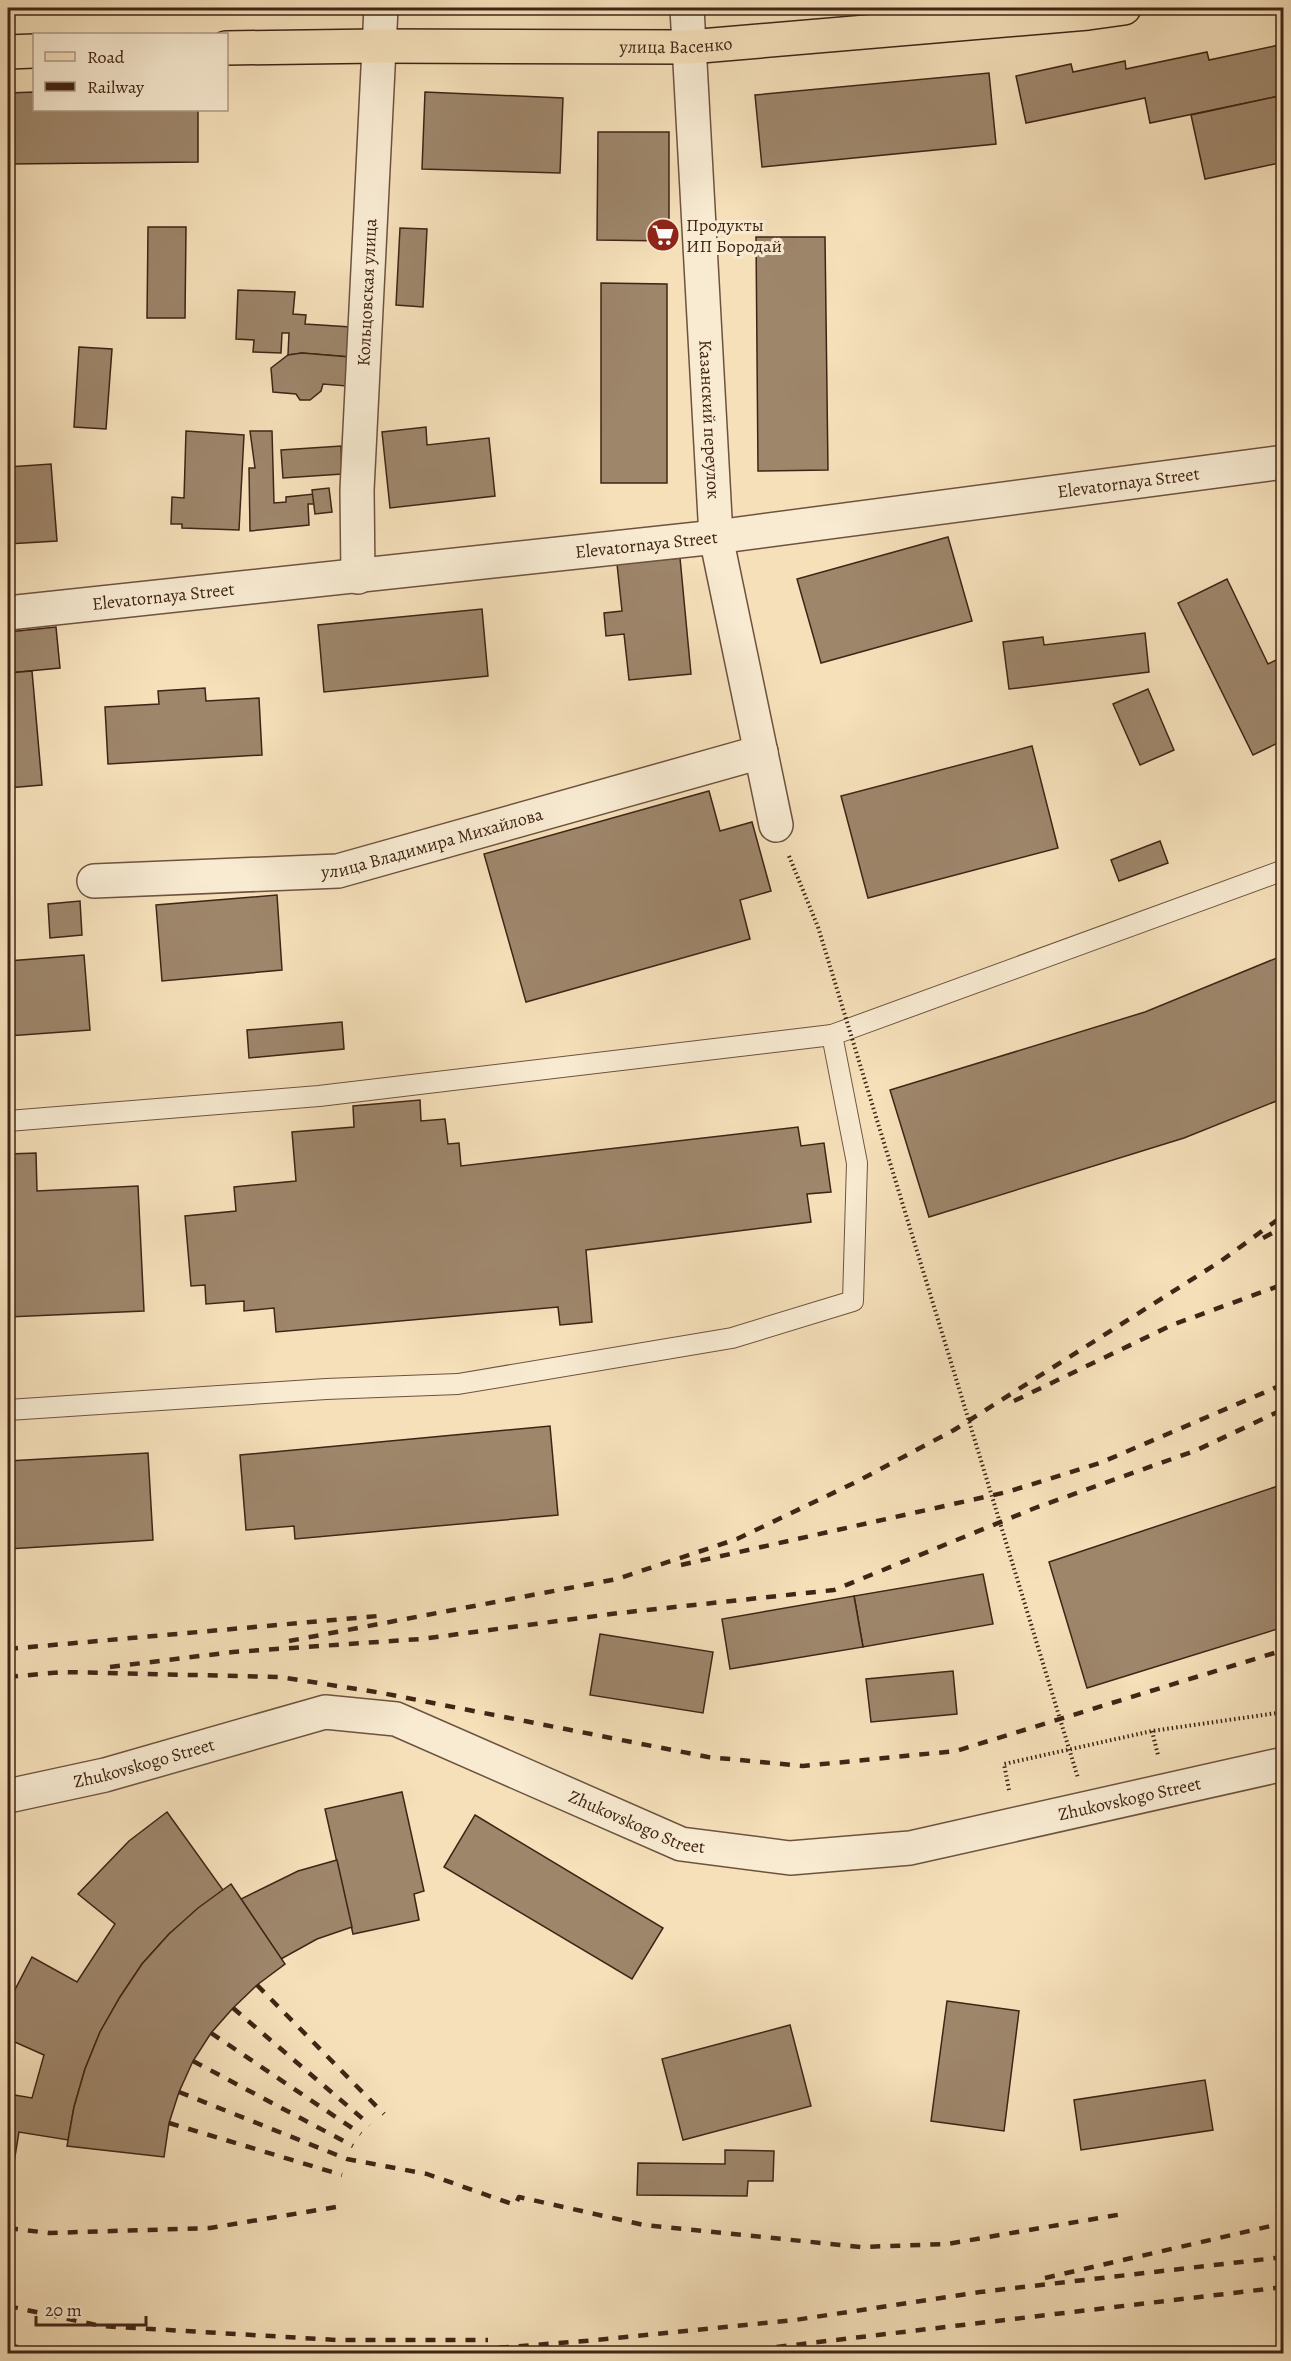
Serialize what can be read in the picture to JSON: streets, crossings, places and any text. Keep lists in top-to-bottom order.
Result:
{
  "streets": {
    "main road": ["улица Васенко"],
    "street": [
      "Кольцовская улица",
      "Казанский переулок",
      "Elevatornaya Street",
      "улица Владимира Михайлова",
      "Zhukovskogo Street"
    ]
  },
  "crossings": [
    ["улица Васенко", "Кольцовская улица"],
    ["улица Васенко", "Казанский переулок"],
    ["Кольцовская улица", "Elevatornaya Street"],
    ["Казанский переулок", "Elevatornaya Street"],
    ["Казанский переулок", "улица Владимира Михайлова"]
  ],
  "places": {
    "supermarket": ["Продукты ИП Бородай"]
  },
  "legend": ["Road", "Railway"],
  "scale_bar": "20 m"
}
